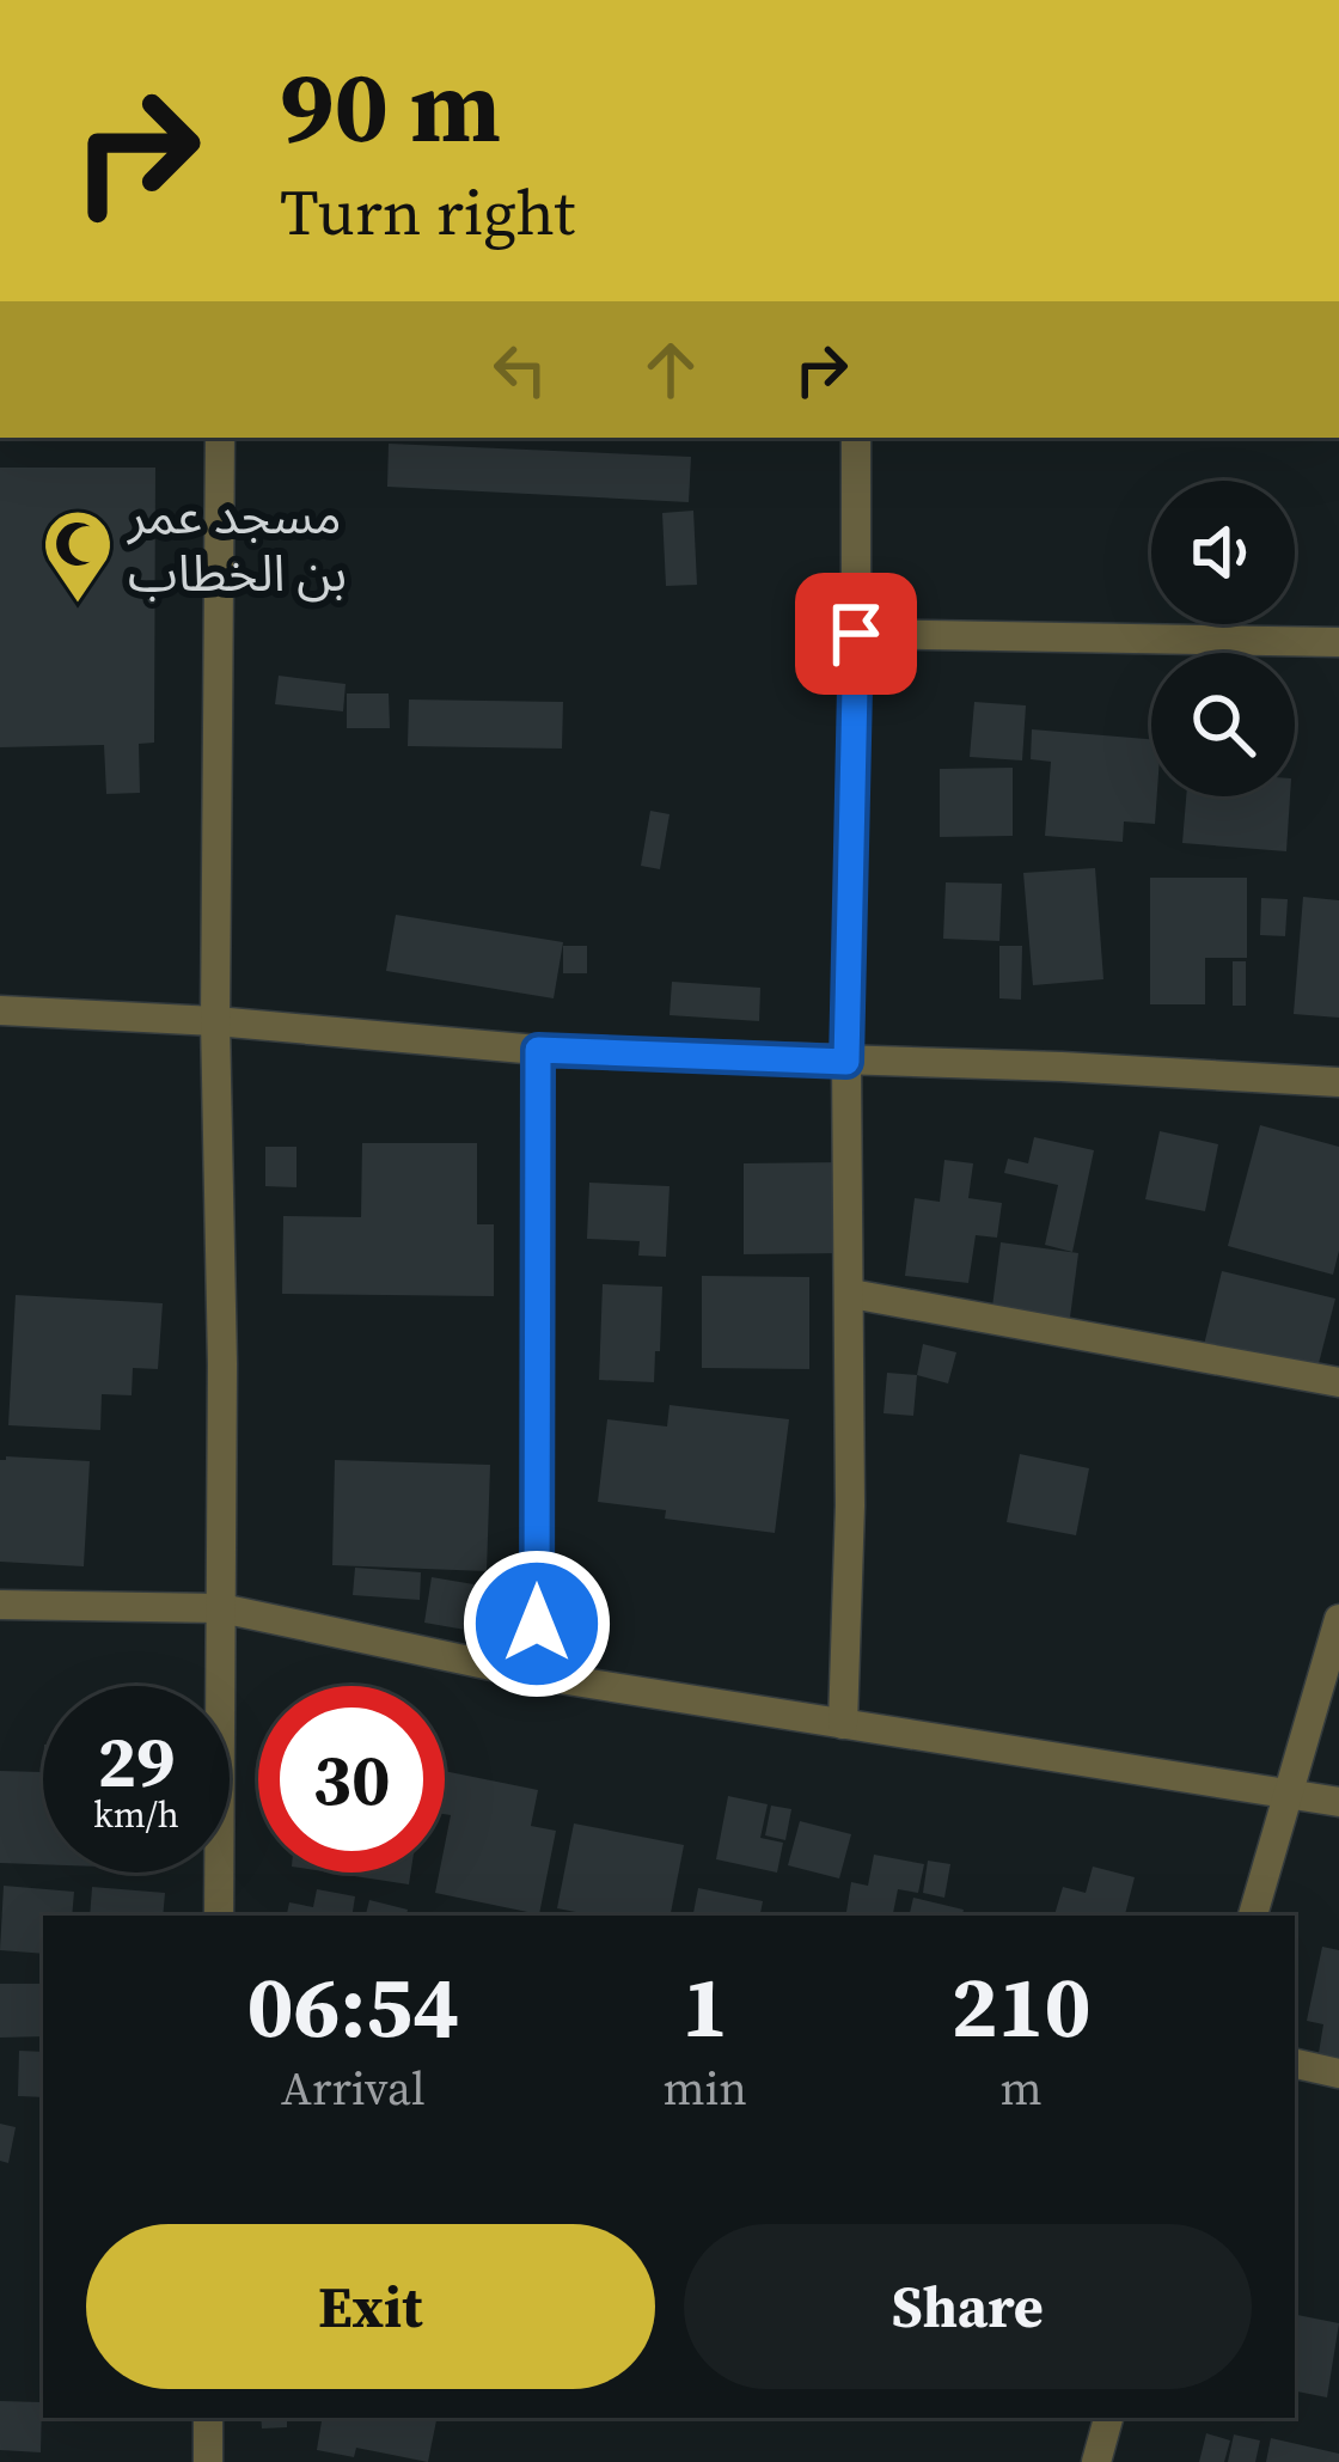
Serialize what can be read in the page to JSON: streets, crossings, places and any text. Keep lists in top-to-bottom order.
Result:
{
  "places": {
    "mosque": ["مسجد عمر بن الخطاب"]
  },
  "page": {
    "turn": ["90 m", "Turn right"],
    "speed": "29 km/h",
    "limit": "30",
    "eta": [
      "06:54",
      "Arrival",
      "1",
      "min",
      "210",
      "m"
    ],
    "buttons": ["Exit", "Share"]
  }
}
